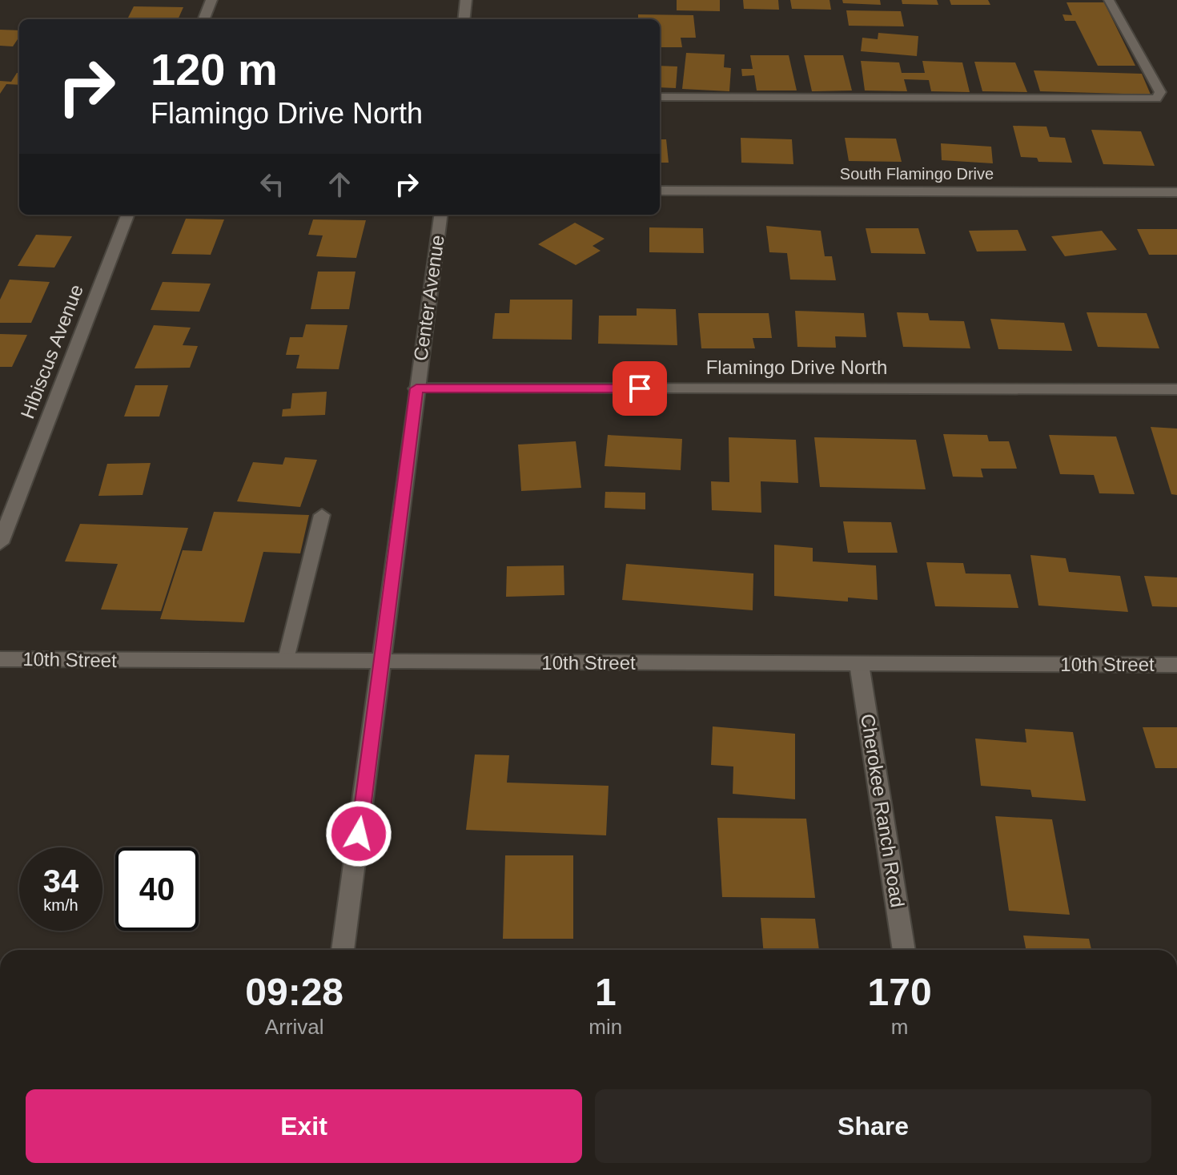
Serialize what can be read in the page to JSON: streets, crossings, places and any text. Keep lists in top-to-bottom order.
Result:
{
  "streets": {
    "street": [
      "South Flamingo Drive",
      "Center Avenue",
      "Hibiscus Avenue",
      "Flamingo Drive North",
      "10th Street",
      "Cherokee Ranch Road"
    ]
  },
  "crossings": [
    ["Center Avenue", "Flamingo Drive North"],
    ["Center Avenue", "10th Street"],
    ["10th Street", "Cherokee Ranch Road"]
  ],
  "page": {
    "turn": ["120 m", "Flamingo Drive North"],
    "speed": "34 km/h",
    "limit": "40",
    "eta": [
      "09:28",
      "Arrival",
      "1",
      "min",
      "170",
      "m"
    ],
    "buttons": ["Exit", "Share"]
  }
}
